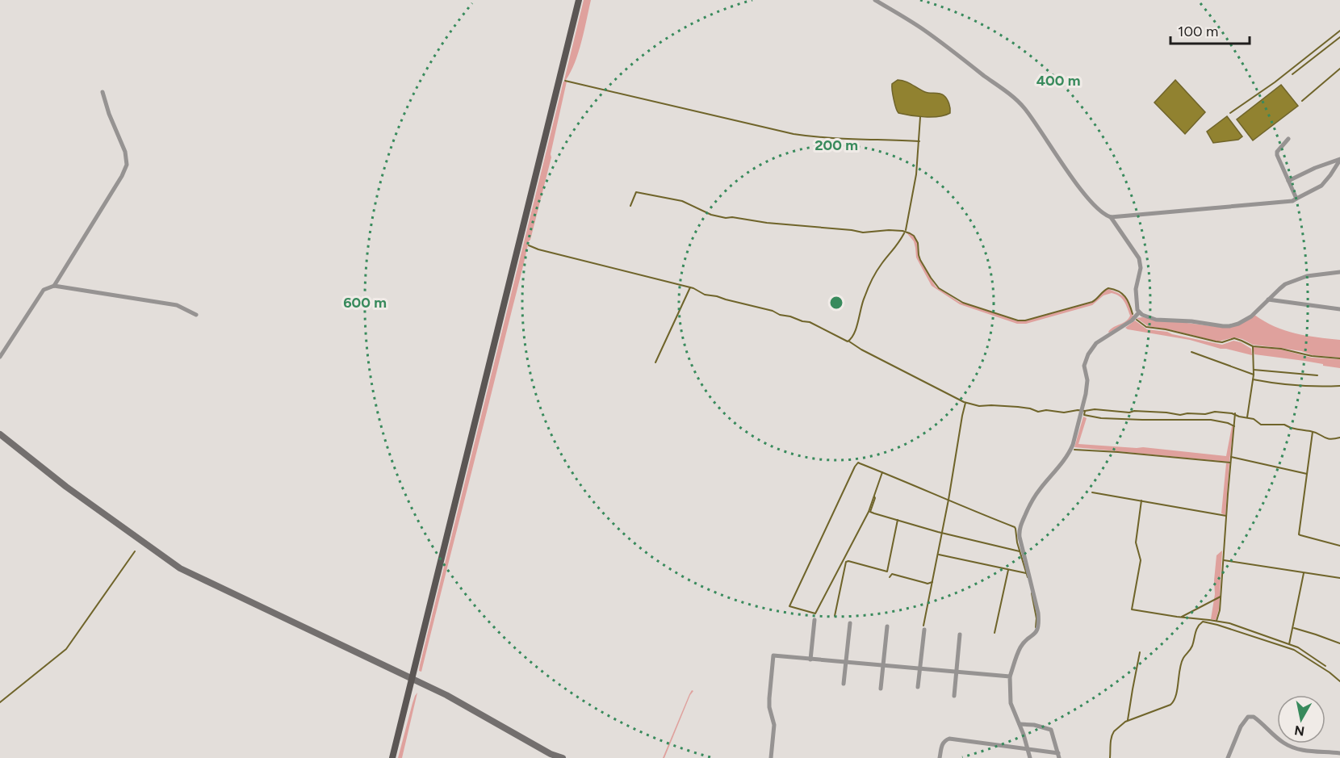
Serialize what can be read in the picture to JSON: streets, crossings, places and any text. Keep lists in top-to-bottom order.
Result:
{
  "scale_bar": "100 m",
  "north": "bottom",
  "rings": ["400 m", "200 m", "600 m"]
}
